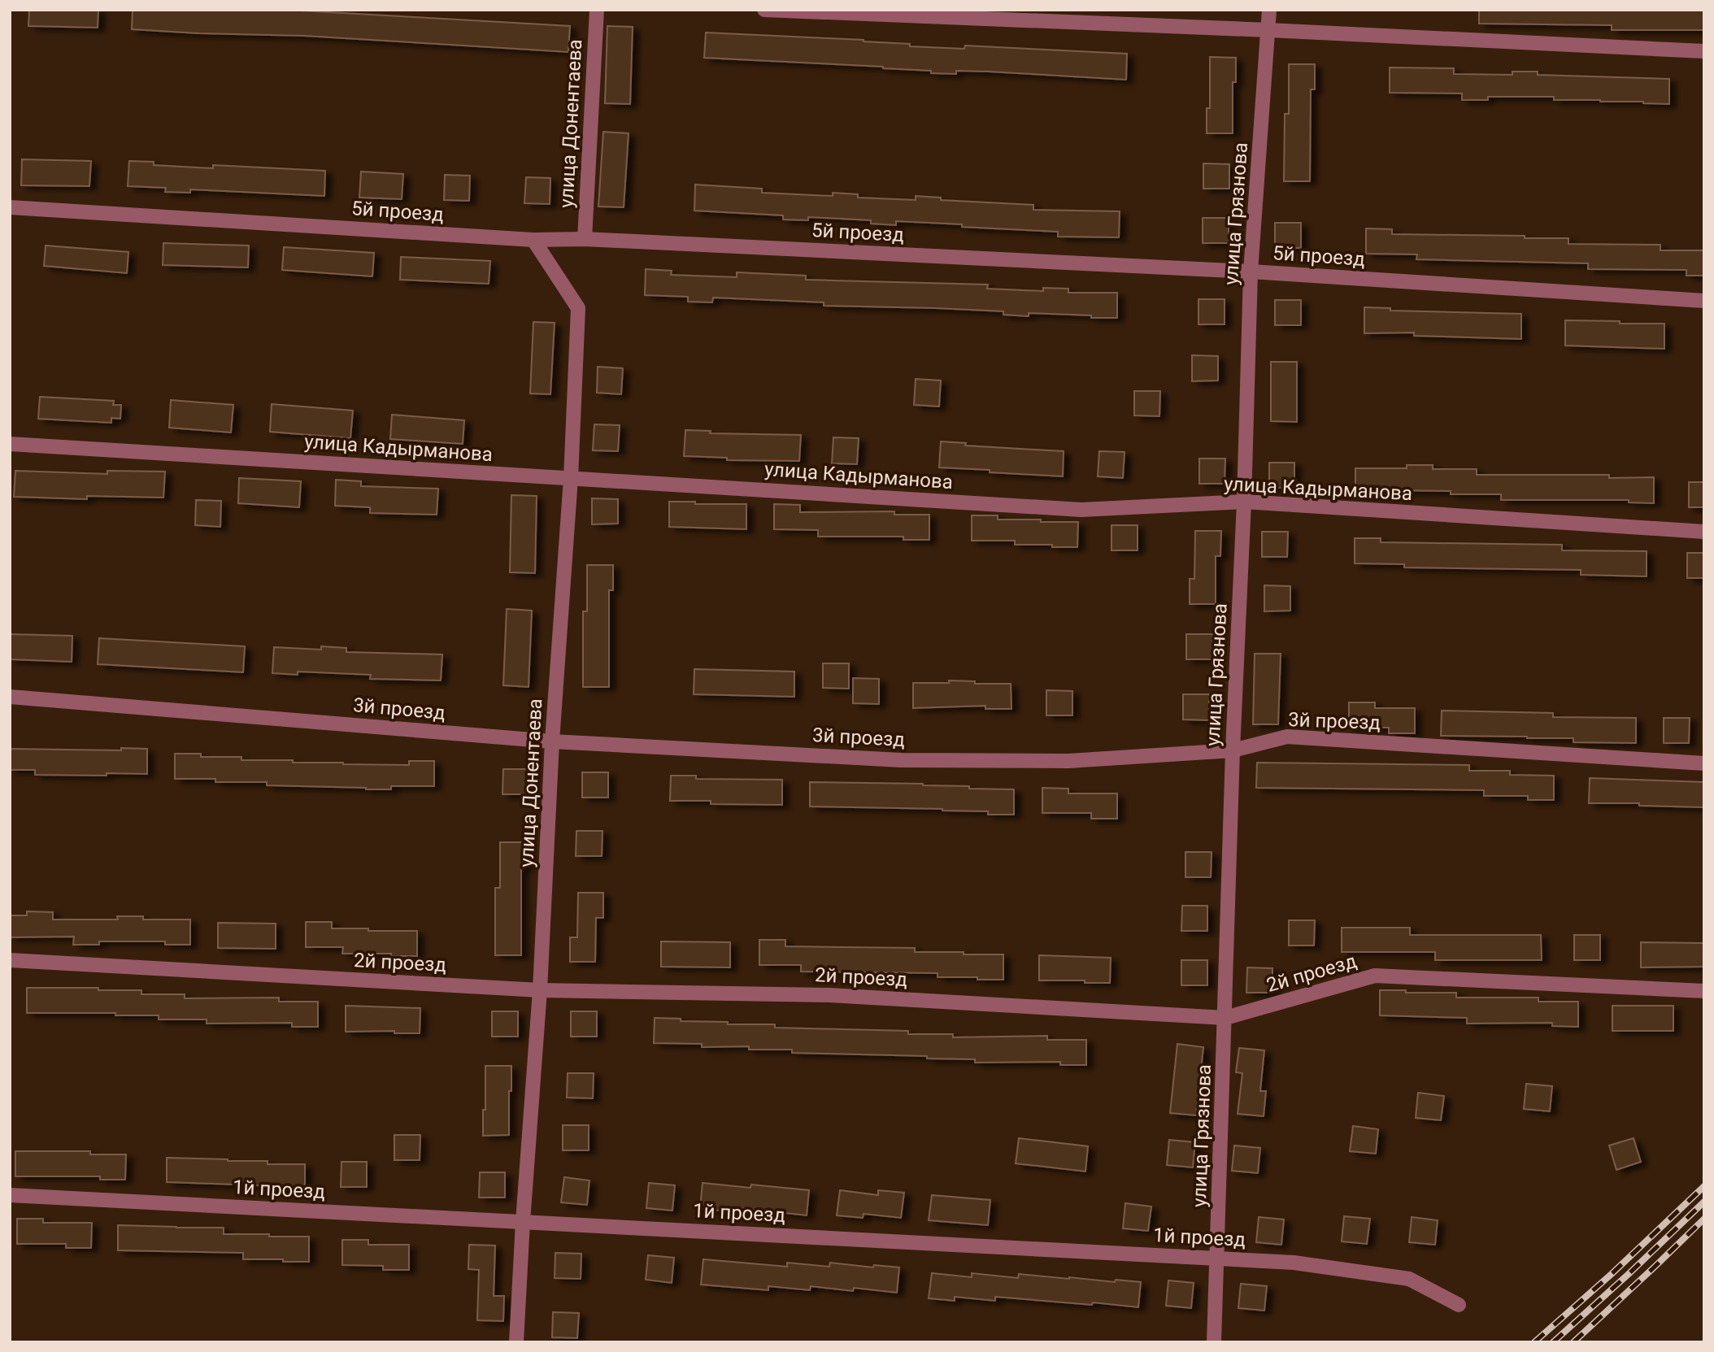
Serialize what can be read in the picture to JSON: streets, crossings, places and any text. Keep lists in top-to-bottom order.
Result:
{
  "streets": {
    "street": [
      "улица Донентаева",
      "5й проезд",
      "улица Грязнова",
      "улица Кадырманова",
      "3й проезд",
      "2й проезд",
      "1й проезд"
    ]
  },
  "crossings": [
    ["улица Донентаева", "5й проезд"],
    ["улица Донентаева", "улица Кадырманова"],
    ["улица Донентаева", "3й проезд"],
    ["улица Донентаева", "2й проезд"],
    ["улица Донентаева", "1й проезд"],
    ["5й проезд", "улица Грязнова"],
    ["улица Грязнова", "улица Кадырманова"],
    ["улица Грязнова", "3й проезд"],
    ["улица Грязнова", "2й проезд"],
    ["улица Грязнова", "1й проезд"]
  ]
}
